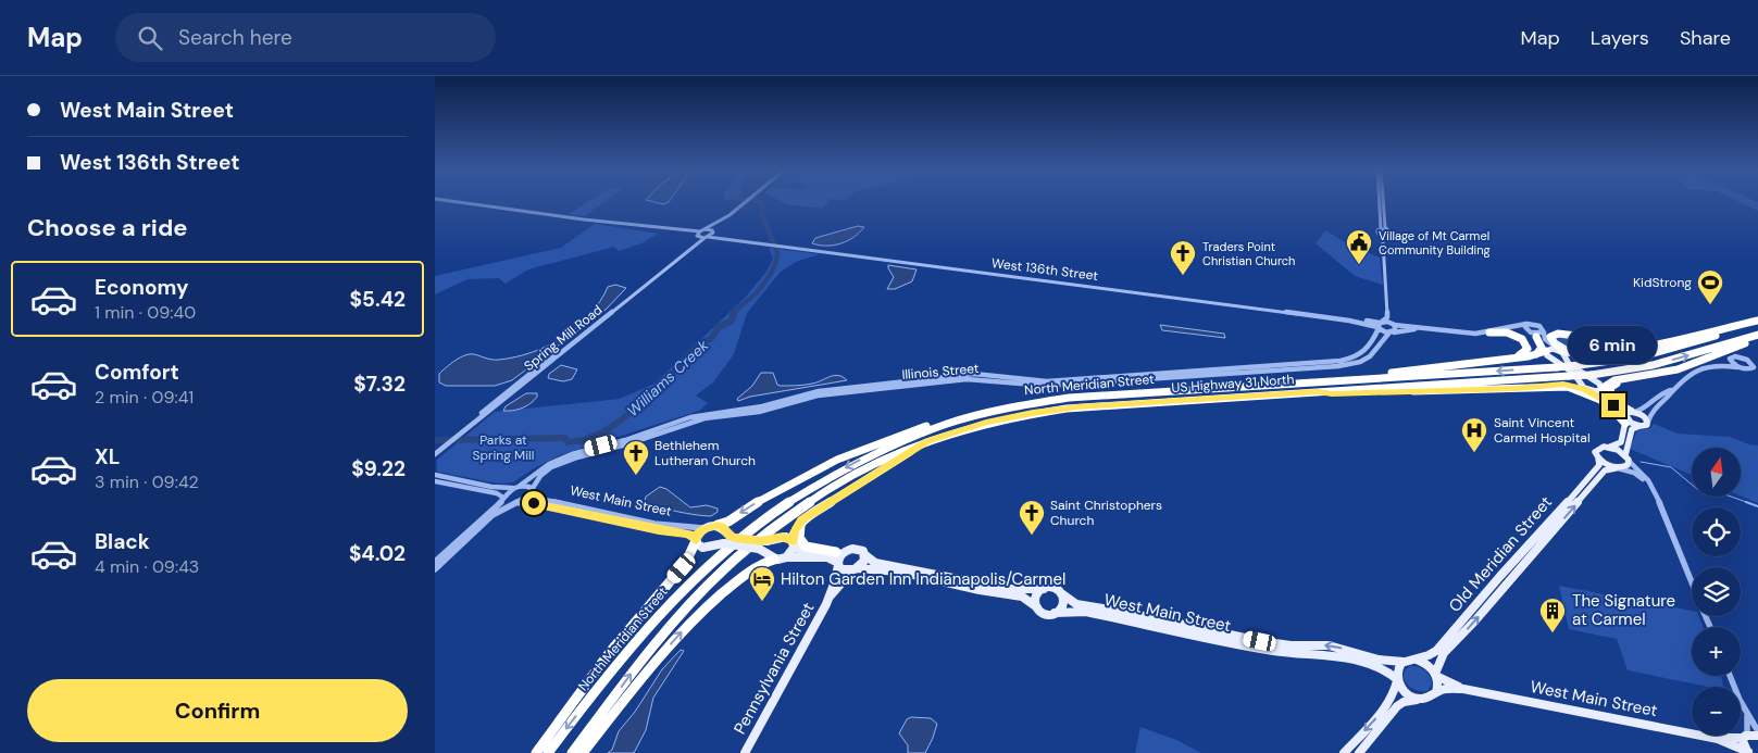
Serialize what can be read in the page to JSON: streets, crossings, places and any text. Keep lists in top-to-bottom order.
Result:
{
  "streets": {
    "highway": ["US Highway 31 North", "North Meridian Street"],
    "main road": ["West Main Street", "Old Meridian Street", "Pennsylvania Street"],
    "street": ["West 136th Street", "Spring Mill Road", "Illinois Street"]
  },
  "crossings": [
    ["West 136th Street", "Spring Mill Road"],
    ["West 136th Street", "Illinois Street"],
    ["Illinois Street", "West Main Street"],
    ["West Main Street", "Old Meridian Street"]
  ],
  "water": ["Williams Creek"],
  "parks": ["Parks at Spring Mill"],
  "places": {
    "public building": ["Village of Mt Carmel Community Building"],
    "church": ["Traders Point Christian Church", "Bethlehem Lutheran Church", "Saint Christophers Church"],
    "sports": ["KidStrong"],
    "hospital": ["Saint Vincent Carmel Hospital"],
    "hotel": ["Hilton Garden Inn Indianapolis/Carmel"],
    "building": ["The Signature at Carmel"]
  },
  "north": "top",
  "page": {
    "header": "Map",
    "search": "Search here",
    "nav": ["Map", "Layers", "Share"],
    "banner": ["West Main Street", "West 136th Street"],
    "heading": "Choose a ride",
    "list": [
      {
        "name": "Economy",
        "note": "1 min · 09:40",
        "value": "$5.42"
      },
      {
        "name": "Comfort",
        "note": "2 min · 09:41",
        "value": "$7.32"
      },
      {
        "name": "XL",
        "note": "3 min · 09:42",
        "value": "$9.22"
      },
      {
        "name": "Black",
        "note": "4 min · 09:43",
        "value": "$4.02"
      }
    ],
    "bubble": "6 min",
    "map_buttons": ["+", "−"],
    "buttons": "Confirm"
  }
}
